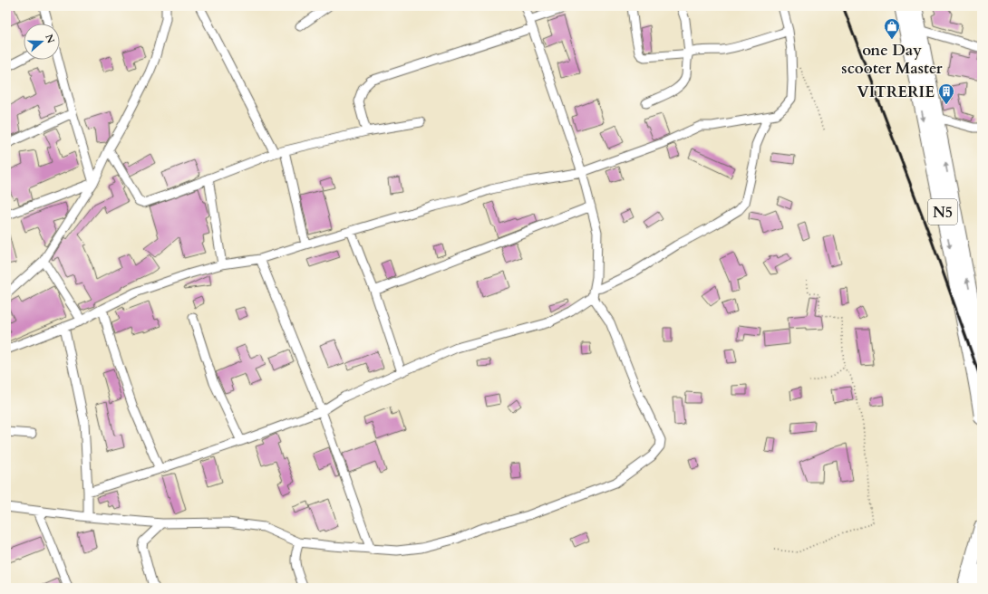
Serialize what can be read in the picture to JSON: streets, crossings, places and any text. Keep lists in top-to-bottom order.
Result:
{
  "streets": {
    "highway": ["N5"]
  },
  "places": {
    "shop": ["one Day scooter Master"],
    "building": ["VITRERIE"]
  },
  "north": "right"
}
